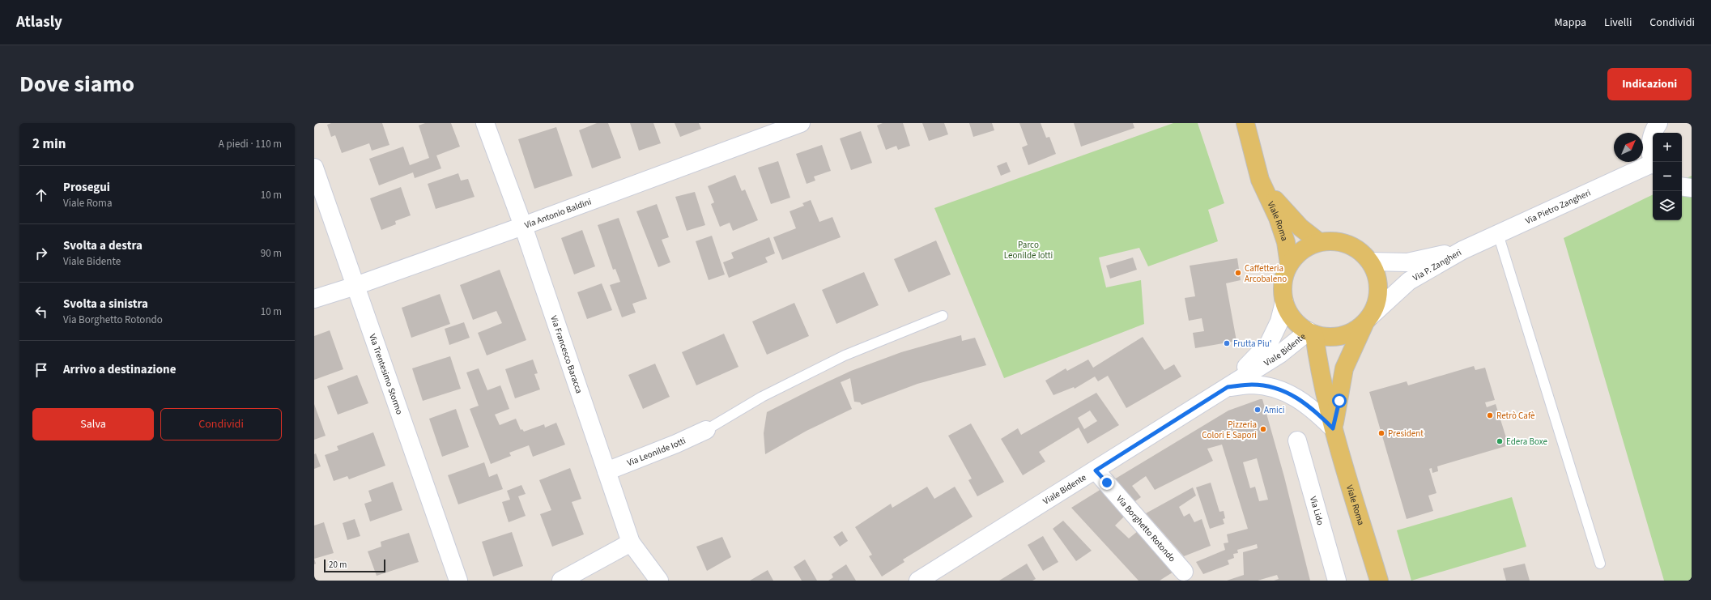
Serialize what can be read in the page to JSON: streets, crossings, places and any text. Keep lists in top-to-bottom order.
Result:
{
  "streets": {
    "main road": ["Viale Roma"],
    "street": [
      "Via Pietro Zangheri",
      "Via Antonio Baldini",
      "Via P. Zangheri",
      "Viale Bidente",
      "Via Francesco Baracca",
      "Via Trentesimo Stormo",
      "Via Leonilde Iotti",
      "Via Lido",
      "Via Borghetto Rotondo"
    ]
  },
  "crossings": [
    ["Via Pietro Zangheri", "Via P. Zangheri"],
    ["Via Antonio Baldini", "Via Francesco Baracca"],
    ["Via Antonio Baldini", "Via Trentesimo Stormo"],
    ["Viale Roma", "Via P. Zangheri"],
    ["Viale Roma", "Viale Bidente"],
    ["Via P. Zangheri", "Viale Bidente"],
    ["Viale Bidente", "Via Borghetto Rotondo"],
    ["Via Francesco Baracca", "Via Leonilde Iotti"]
  ],
  "parks": ["Parco Leonilde Iotti"],
  "places": [
    "Caffetteria Arcobaleno",
    "Frutta Piu'",
    "Amici",
    "Retrò Cafè",
    "Pizzeria Colori E Sapori",
    "President",
    "Edera Boxe"
  ],
  "scale_bar": "20 m",
  "north": "top right",
  "page": {
    "header": "Atlasly",
    "nav": ["Mappa", "Livelli", "Condividi"],
    "title": "Dove siamo",
    "buttons": [
      "Indicazioni",
      ["Salva", "Condividi"]
    ],
    "heading": ["2 min", "A piedi · 110 m"],
    "map_buttons": ["+", "−"],
    "list": [
      ["Prosegui", "Viale Roma", "10 m"],
      ["Svolta a destra", "Viale Bidente", "90 m"],
      ["Svolta a sinistra", "Via Borghetto Rotondo", "10 m"],
      "Arrivo a destinazione"
    ],
    "scale": "20 m"
  }
}
